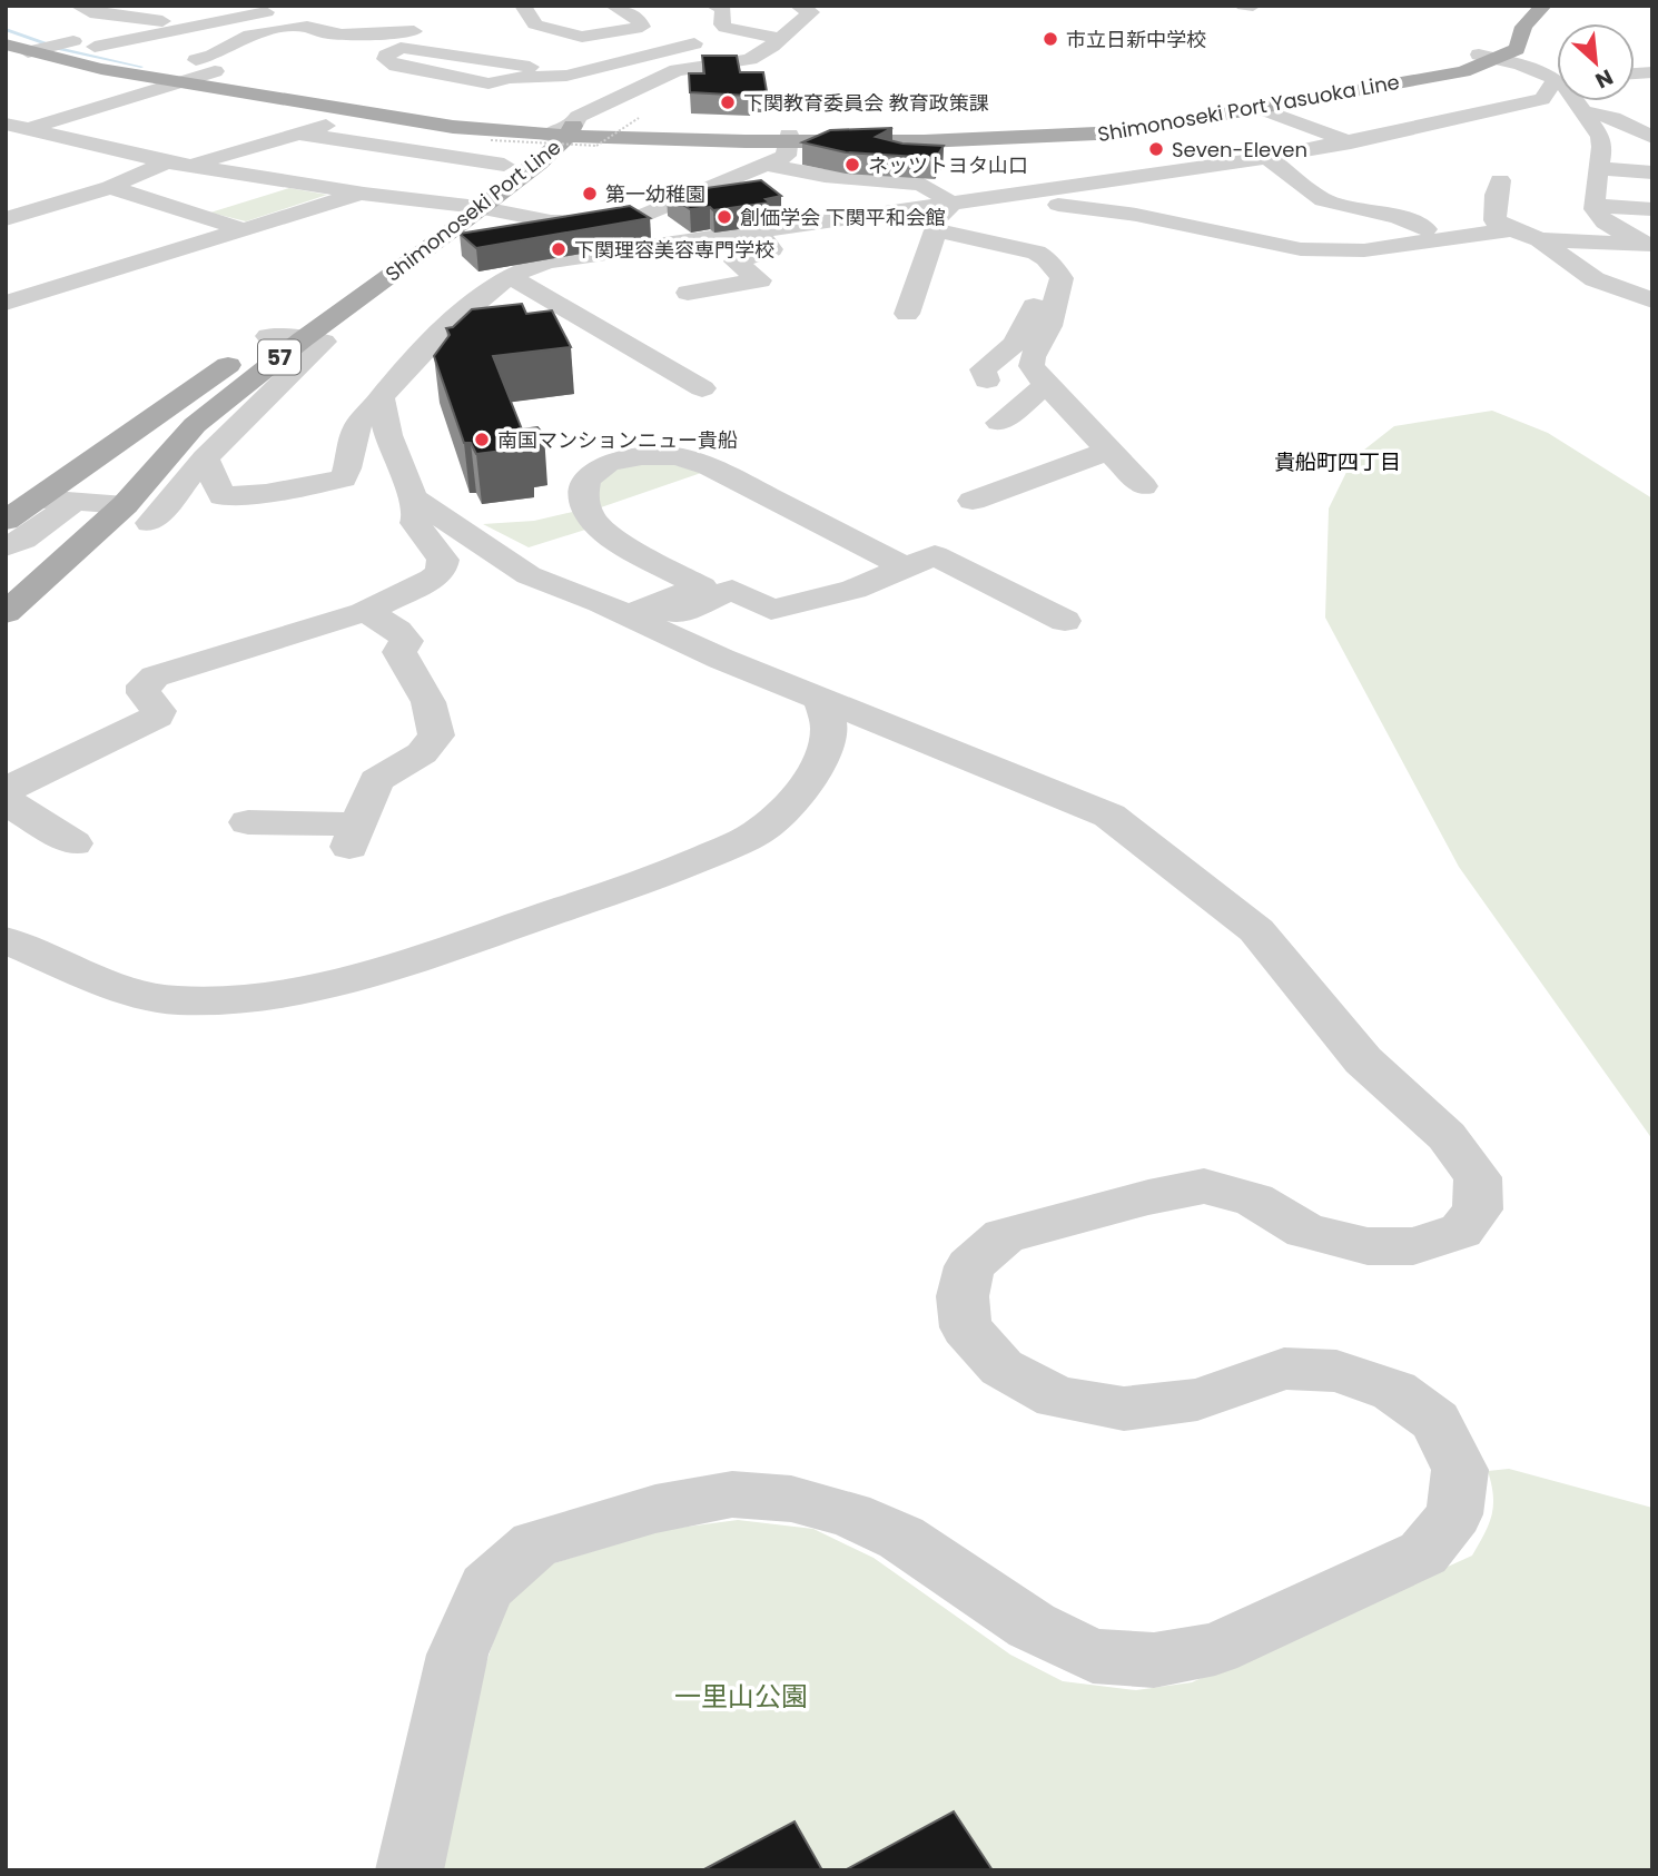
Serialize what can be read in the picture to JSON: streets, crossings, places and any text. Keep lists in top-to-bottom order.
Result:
{
  "streets": {
    "main road": ["Shimonoseki Port Yasuoka Line", "Shimonoseki Port Line", "57"]
  },
  "crossings": [
    ["Shimonoseki Port Yasuoka Line", "Shimonoseki Port Line"]
  ],
  "districts": ["貴船町四丁目"],
  "parks": ["一里山公園"],
  "places": [
    "市立日新中学校",
    "下関教育委員会 教育政策課",
    "Seven-Eleven",
    "ネッツトヨタ山口",
    "第一幼稚園",
    "創価学会 下関平和会館",
    "下関理容美容専門学校",
    "南国マンションニュー貴船"
  ],
  "north": "bottom right"
}
